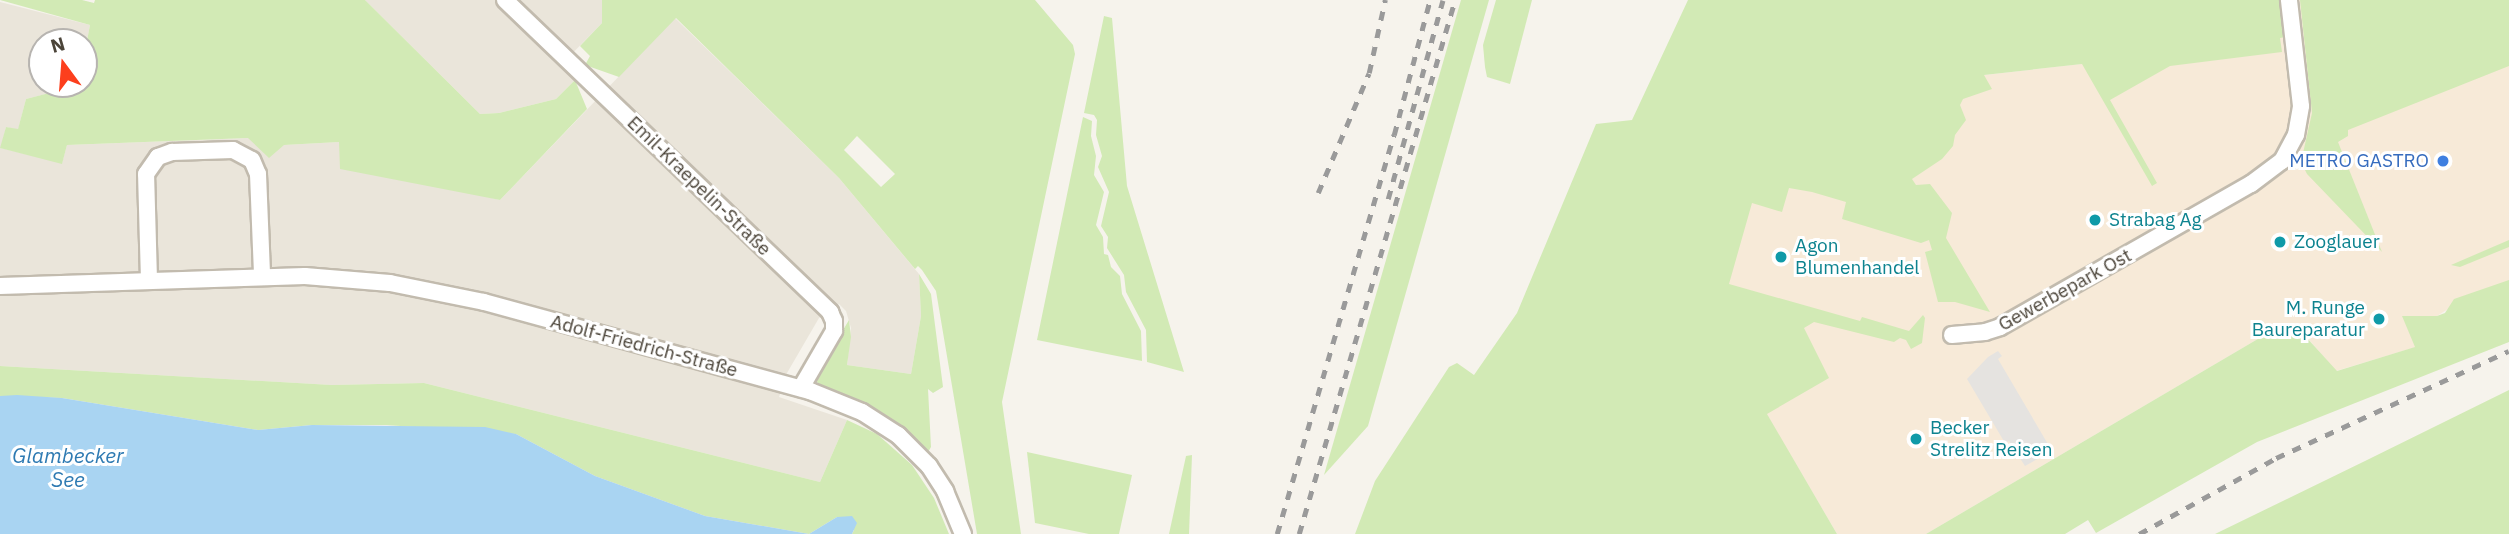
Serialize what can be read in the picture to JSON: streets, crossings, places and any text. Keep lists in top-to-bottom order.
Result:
{
  "streets": {
    "street": ["Emil-Kraepelin-Straße", "Gewerbepark Ost", "Adolf-Friedrich-Straße"]
  },
  "crossings": [
    ["Emil-Kraepelin-Straße", "Adolf-Friedrich-Straße"]
  ],
  "water": ["Glambecker See"],
  "places": [
    "METRO GASTRO",
    "Strabag Ag",
    "Zooglauer",
    "Agon Blumenhandel",
    "M. Runge Baureparatur",
    "Becker Strelitz Reisen"
  ],
  "north": "top"
}
